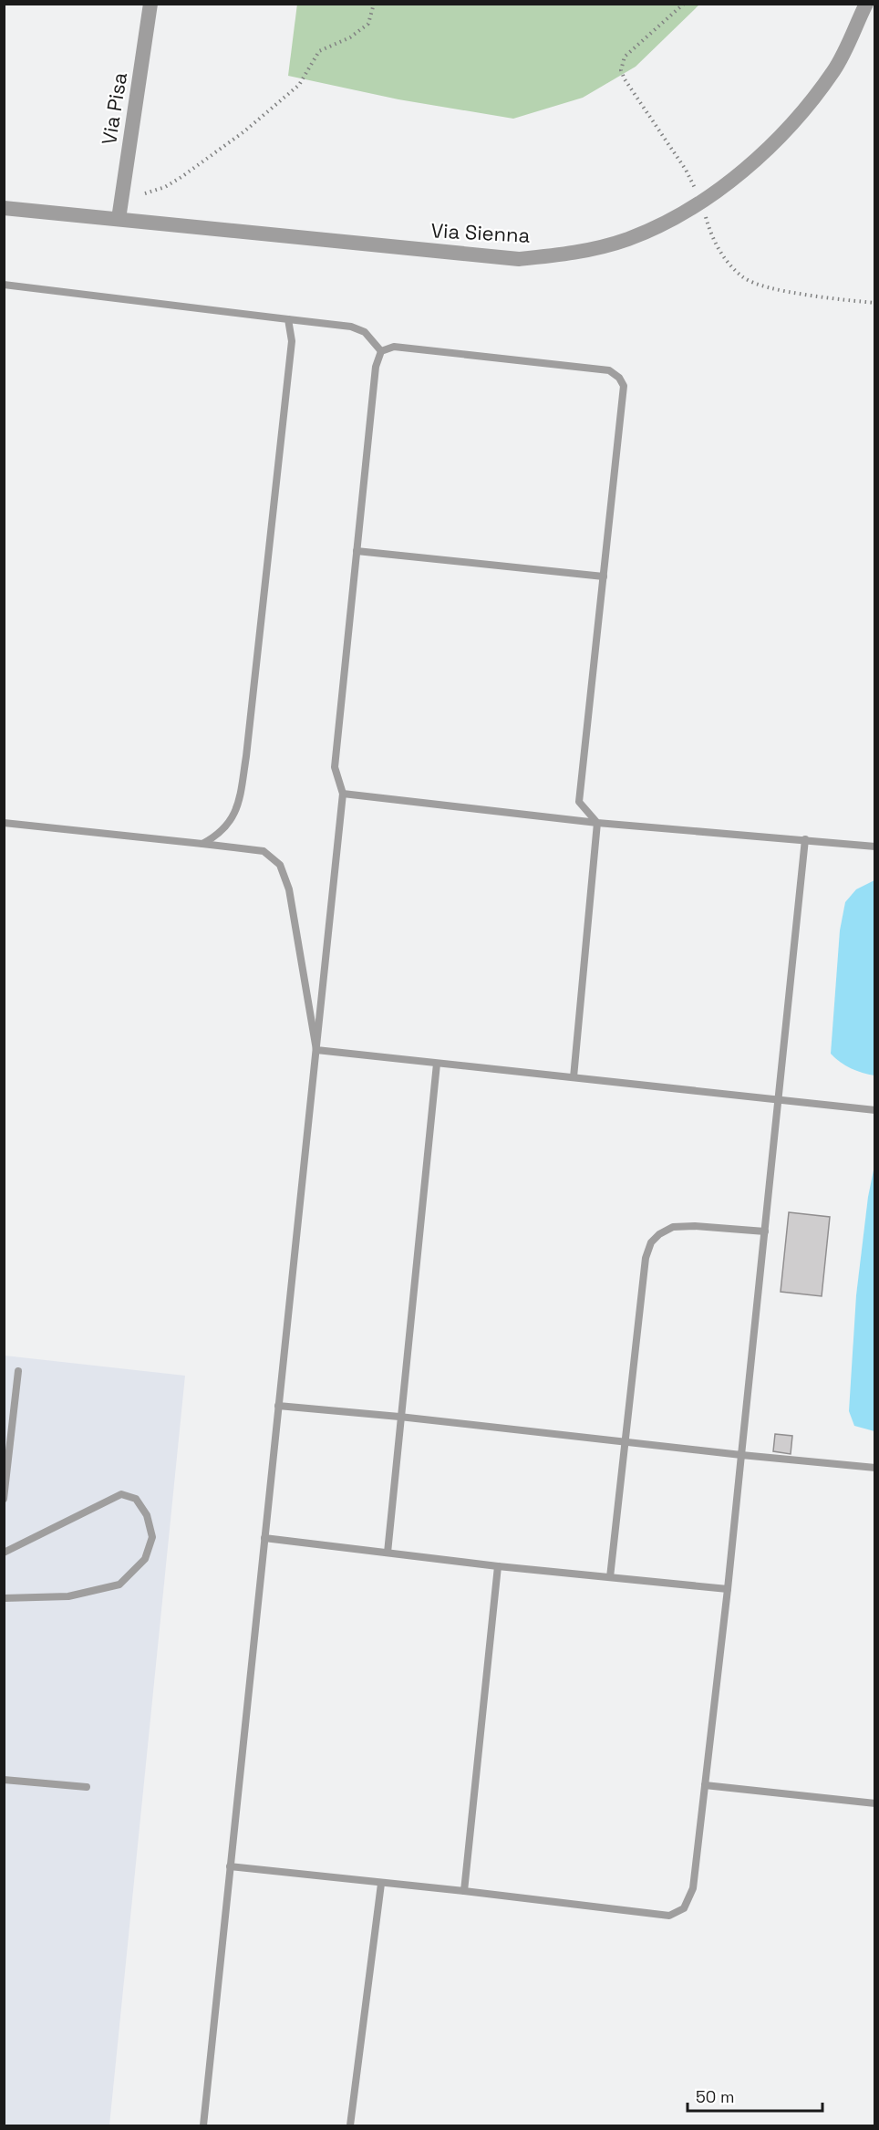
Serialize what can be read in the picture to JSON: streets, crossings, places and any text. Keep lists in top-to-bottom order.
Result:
{
  "streets": {
    "street": ["Via Pisa", "Via Sienna"]
  },
  "crossings": [
    ["Via Pisa", "Via Sienna"]
  ],
  "scale_bar": "50 m"
}
